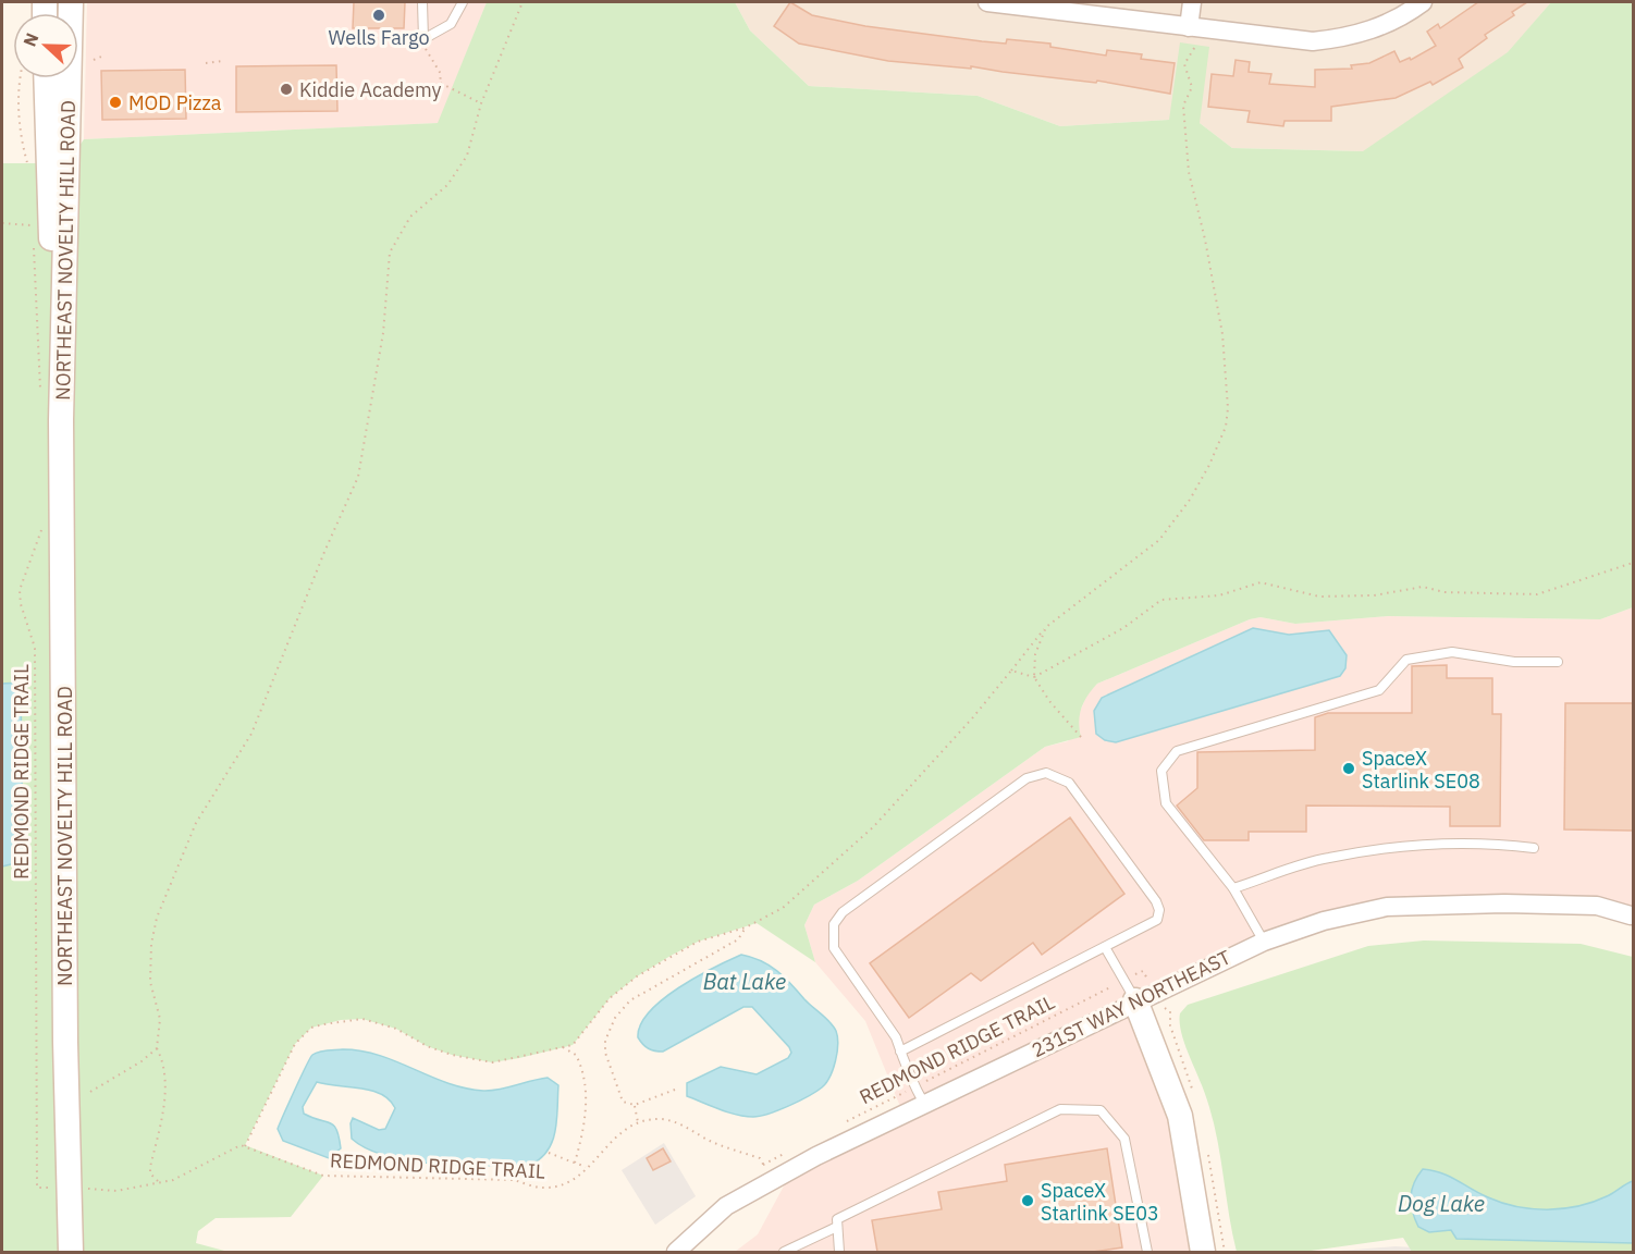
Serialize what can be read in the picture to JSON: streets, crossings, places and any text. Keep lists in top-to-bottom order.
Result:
{
  "streets": {
    "main road": ["NORTHEAST NOVELTY HILL ROAD"],
    "street": ["231ST WAY NORTHEAST"],
    "path": ["REDMOND RIDGE TRAIL"]
  },
  "crossings": [
    ["REDMOND RIDGE TRAIL", "231ST WAY NORTHEAST"]
  ],
  "water": ["Bat Lake", "Dog Lake"],
  "places": [
    "Wells Fargo",
    "Kiddie Academy",
    "MOD Pizza",
    "SpaceX Starlink SE08",
    "SpaceX Starlink SE03"
  ],
  "north": "left"
}
